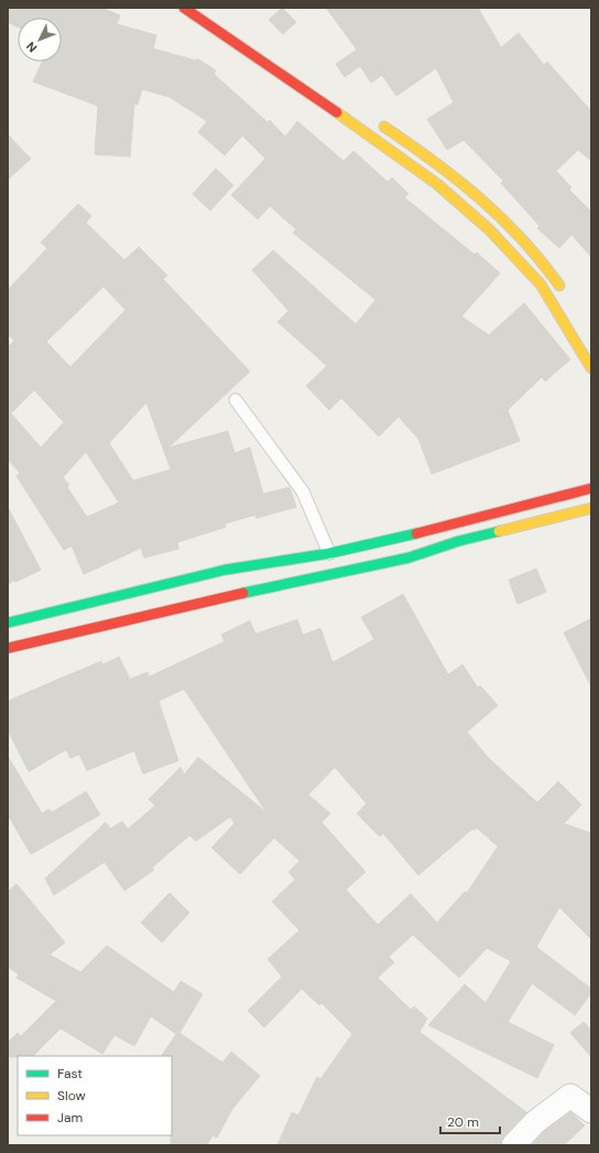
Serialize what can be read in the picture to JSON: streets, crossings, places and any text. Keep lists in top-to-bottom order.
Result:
{
  "legend": ["Fast", "Slow", "Jam"],
  "scale_bar": "20 m",
  "north": "bottom left"
}
